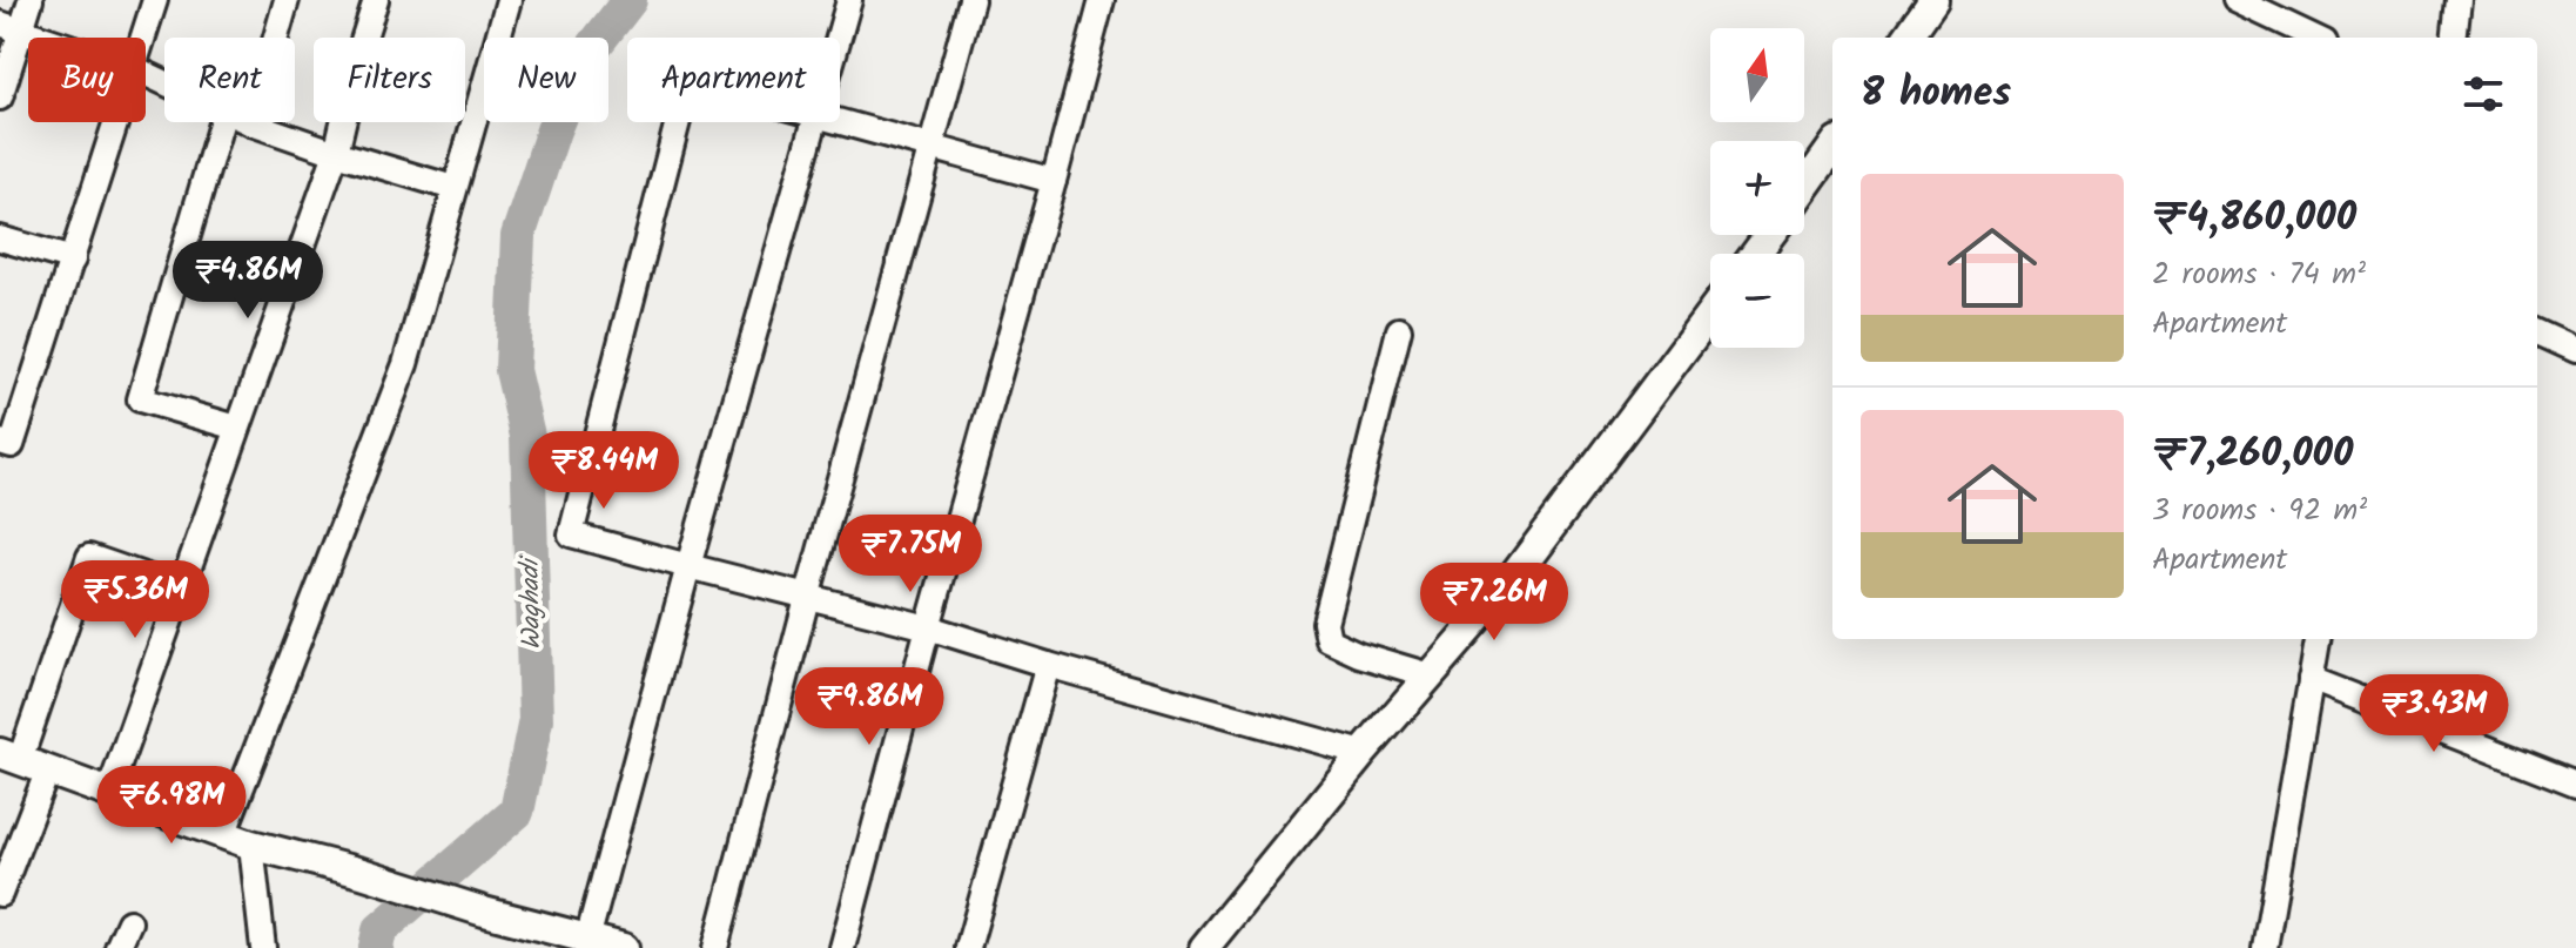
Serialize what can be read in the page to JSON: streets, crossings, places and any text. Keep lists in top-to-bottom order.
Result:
{
  "water": ["Waghadi"],
  "north": "top",
  "page": {
    "map_buttons": ["+", "−"],
    "chip": [
      "Buy",
      "Rent",
      "Filters",
      "New",
      "Apartment"
    ],
    "heading": "8 homes",
    "list": [
      {
        "name": "₹4,860,000",
        "note": "2 rooms · 74 m² · Apartment"
      },
      {
        "name": "₹7,260,000",
        "note": "3 rooms · 92 m² · Apartment"
      }
    ],
    "price": [
      "₹4.86M",
      "₹8.44M",
      "₹7.75M",
      "₹5.36M",
      "₹7.26M",
      "₹9.86M",
      "₹3.43M",
      "₹6.98M"
    ]
  }
}
